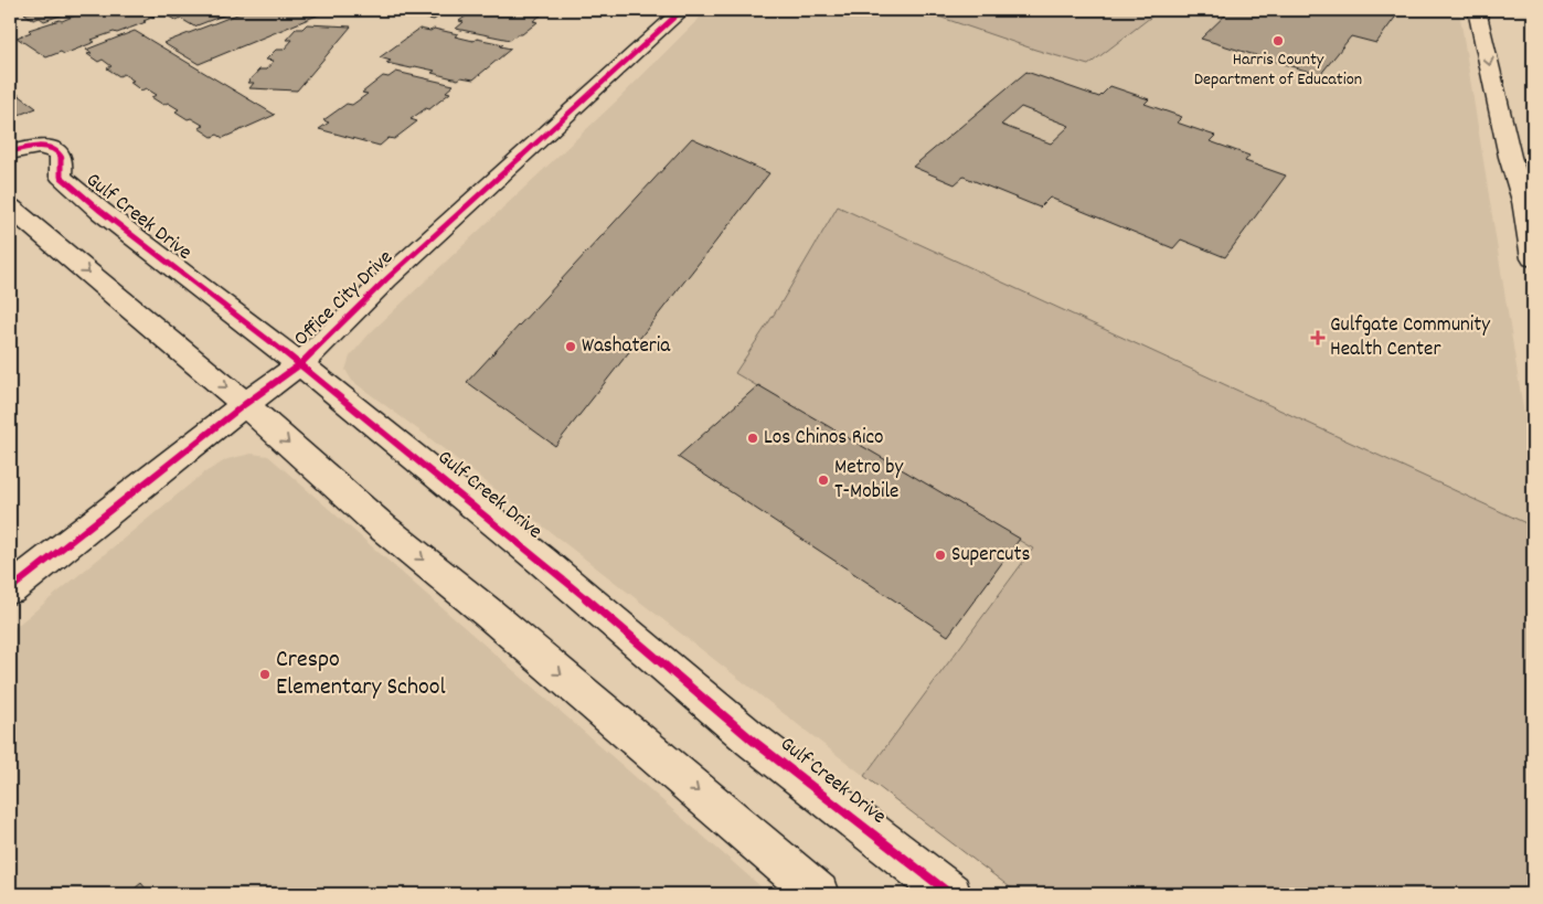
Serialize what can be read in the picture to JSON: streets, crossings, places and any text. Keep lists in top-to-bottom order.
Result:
{
  "streets": {
    "street": ["Gulf Creek Drive", "Office City Drive"]
  },
  "crossings": [
    ["Gulf Creek Drive", "Office City Drive"]
  ],
  "places": {
    "other": [
      "Harris County Department of Education",
      "Washateria",
      "Los Chinos Rico",
      "Metro by T-Mobile",
      "Supercuts",
      "Crespo Elementary School"
    ],
    "health": ["Gulfgate Community Health Center"]
  }
}
